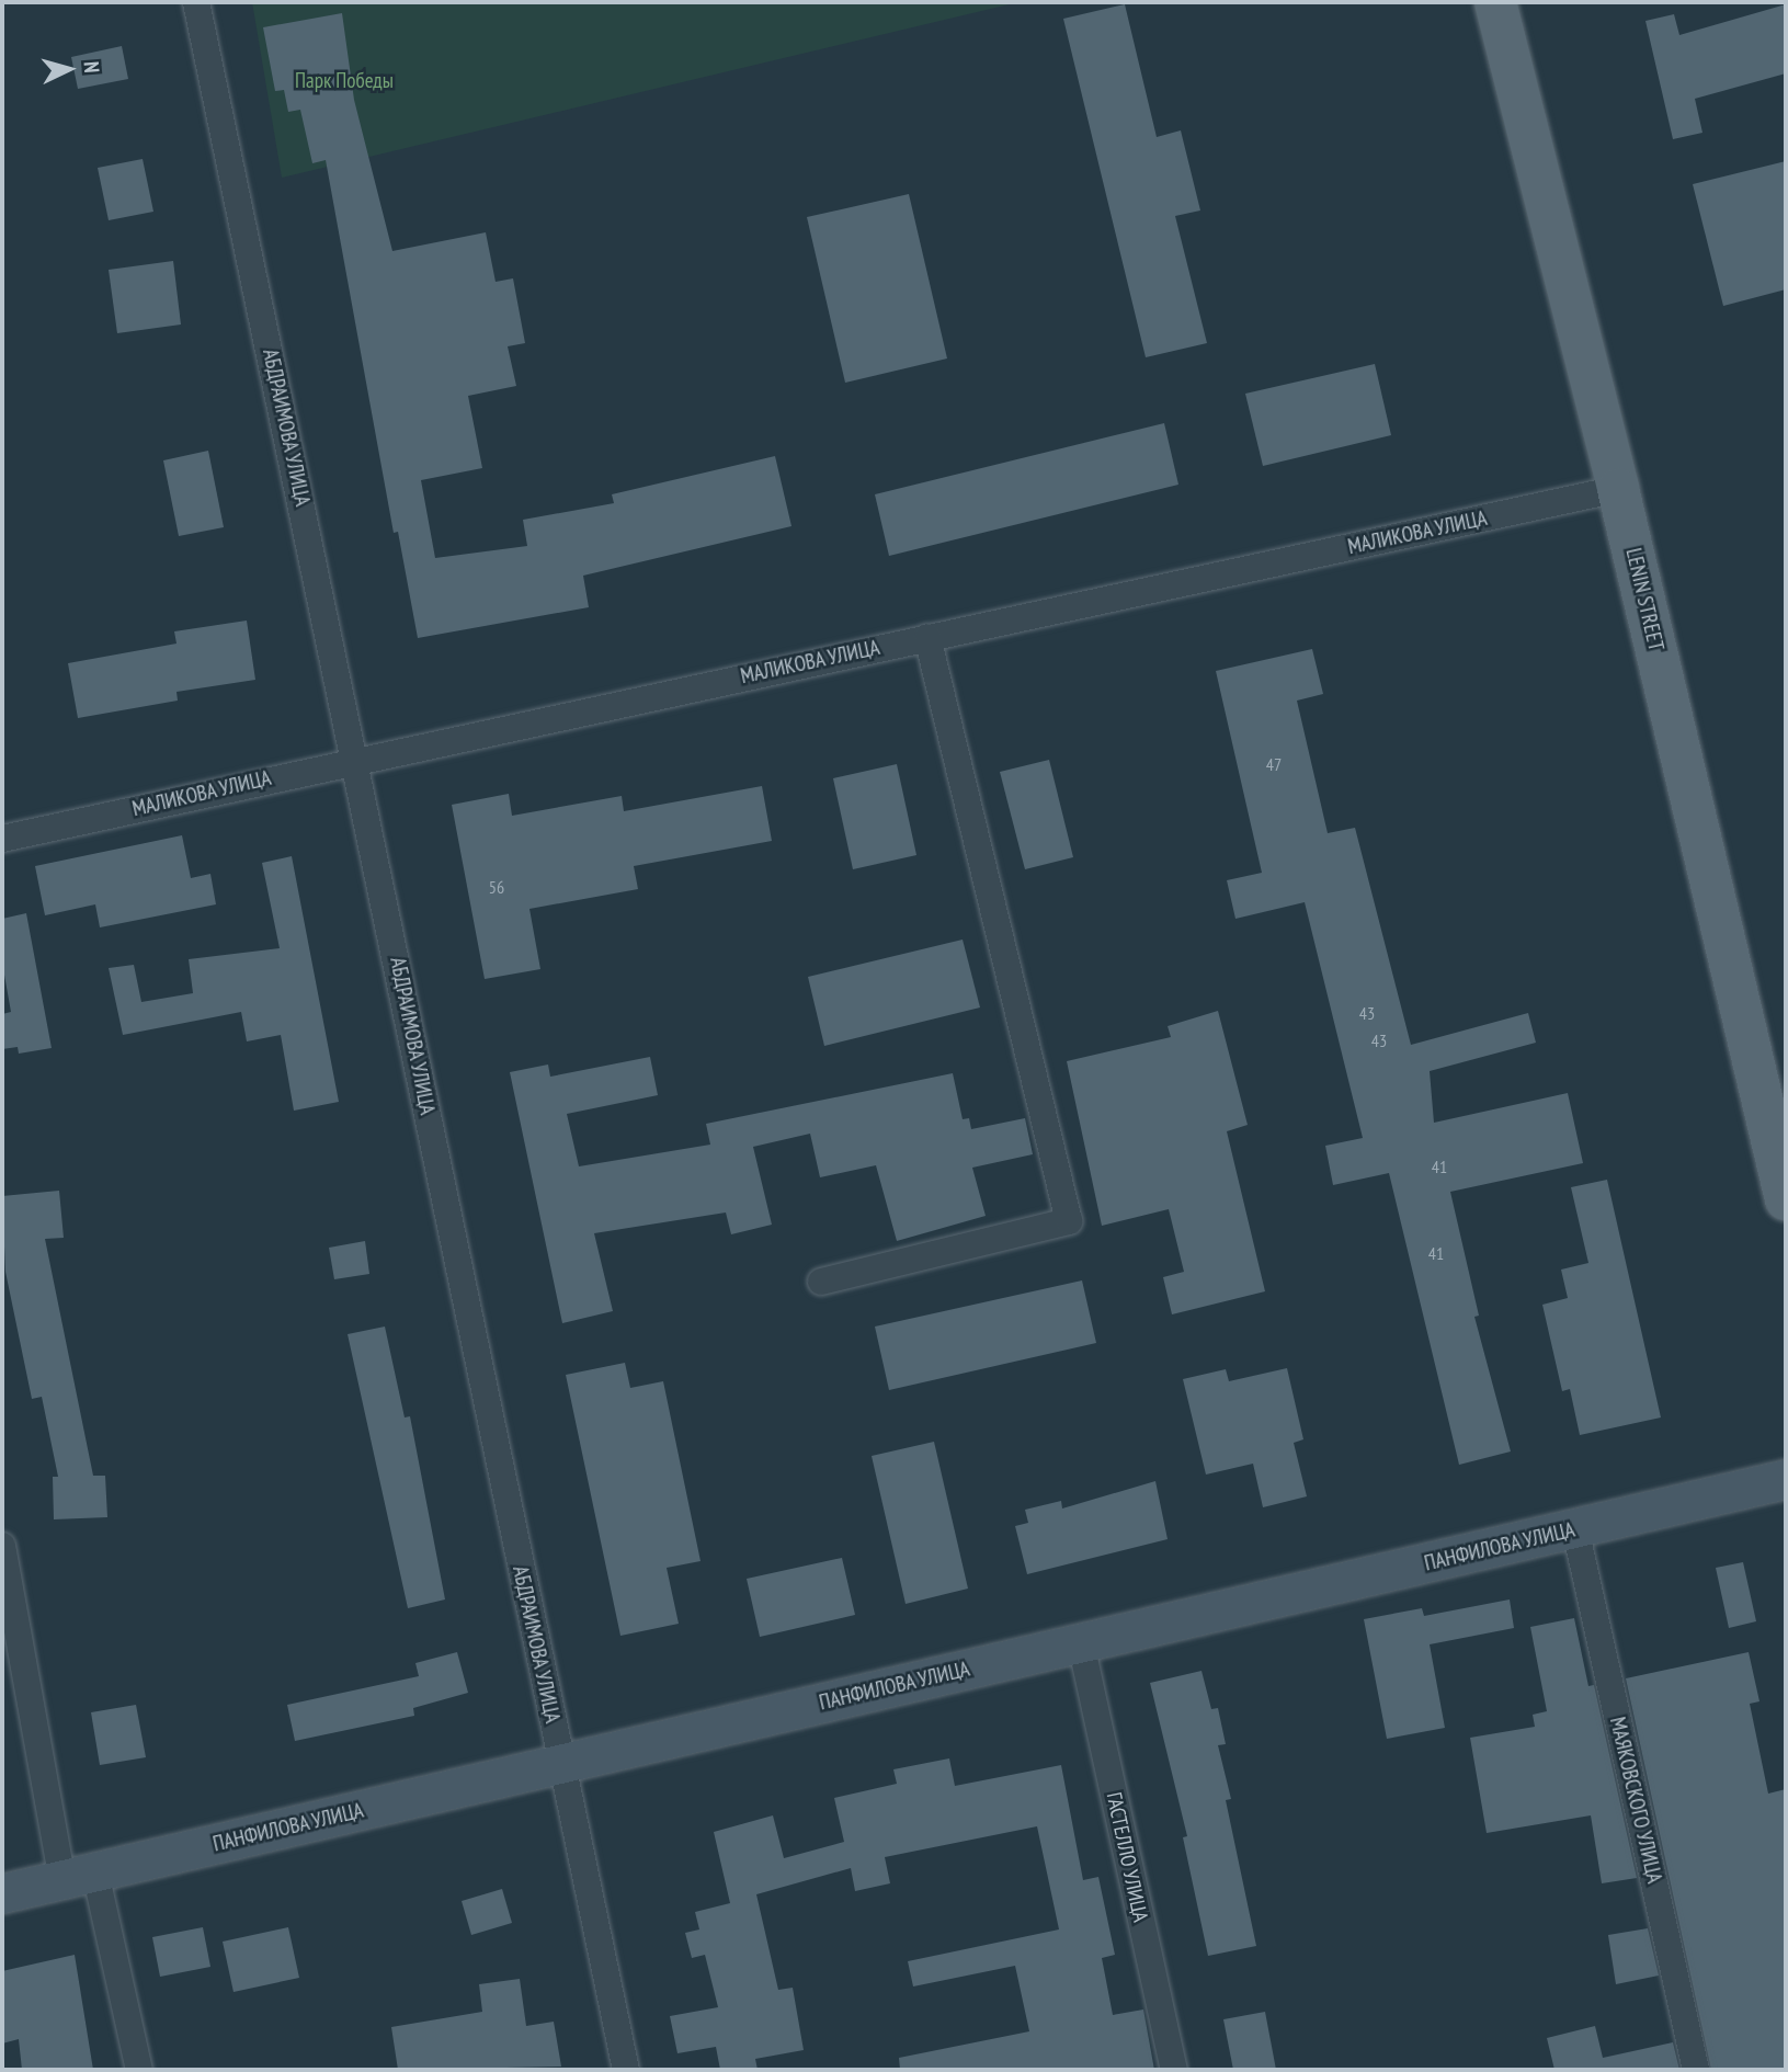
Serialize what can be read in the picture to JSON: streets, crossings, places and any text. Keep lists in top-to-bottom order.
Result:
{
  "streets": {
    "main road": ["LENIN STREET"],
    "street": [
      "АБДРАИМОВА УЛИЦА",
      "МАЛИКОВА УЛИЦА",
      "ПАНФИЛОВА УЛИЦА",
      "МАЯКОВСКОГО УЛИЦА",
      "ГАСТЕЛЛО УЛИЦА"
    ]
  },
  "crossings": [
    ["АБДРАИМОВА УЛИЦА", "МАЛИКОВА УЛИЦА"],
    ["АБДРАИМОВА УЛИЦА", "ПАНФИЛОВА УЛИЦА"],
    ["МАЛИКОВА УЛИЦА", "LENIN STREET"],
    ["ПАНФИЛОВА УЛИЦА", "МАЯКОВСКОГО УЛИЦА"],
    ["ПАНФИЛОВА УЛИЦА", "ГАСТЕЛЛО УЛИЦА"]
  ],
  "parks": ["Парк Победы"],
  "house_numbers": [
    "47",
    "56",
    "43",
    "43",
    "41",
    "41"
  ],
  "north": "right"
}
